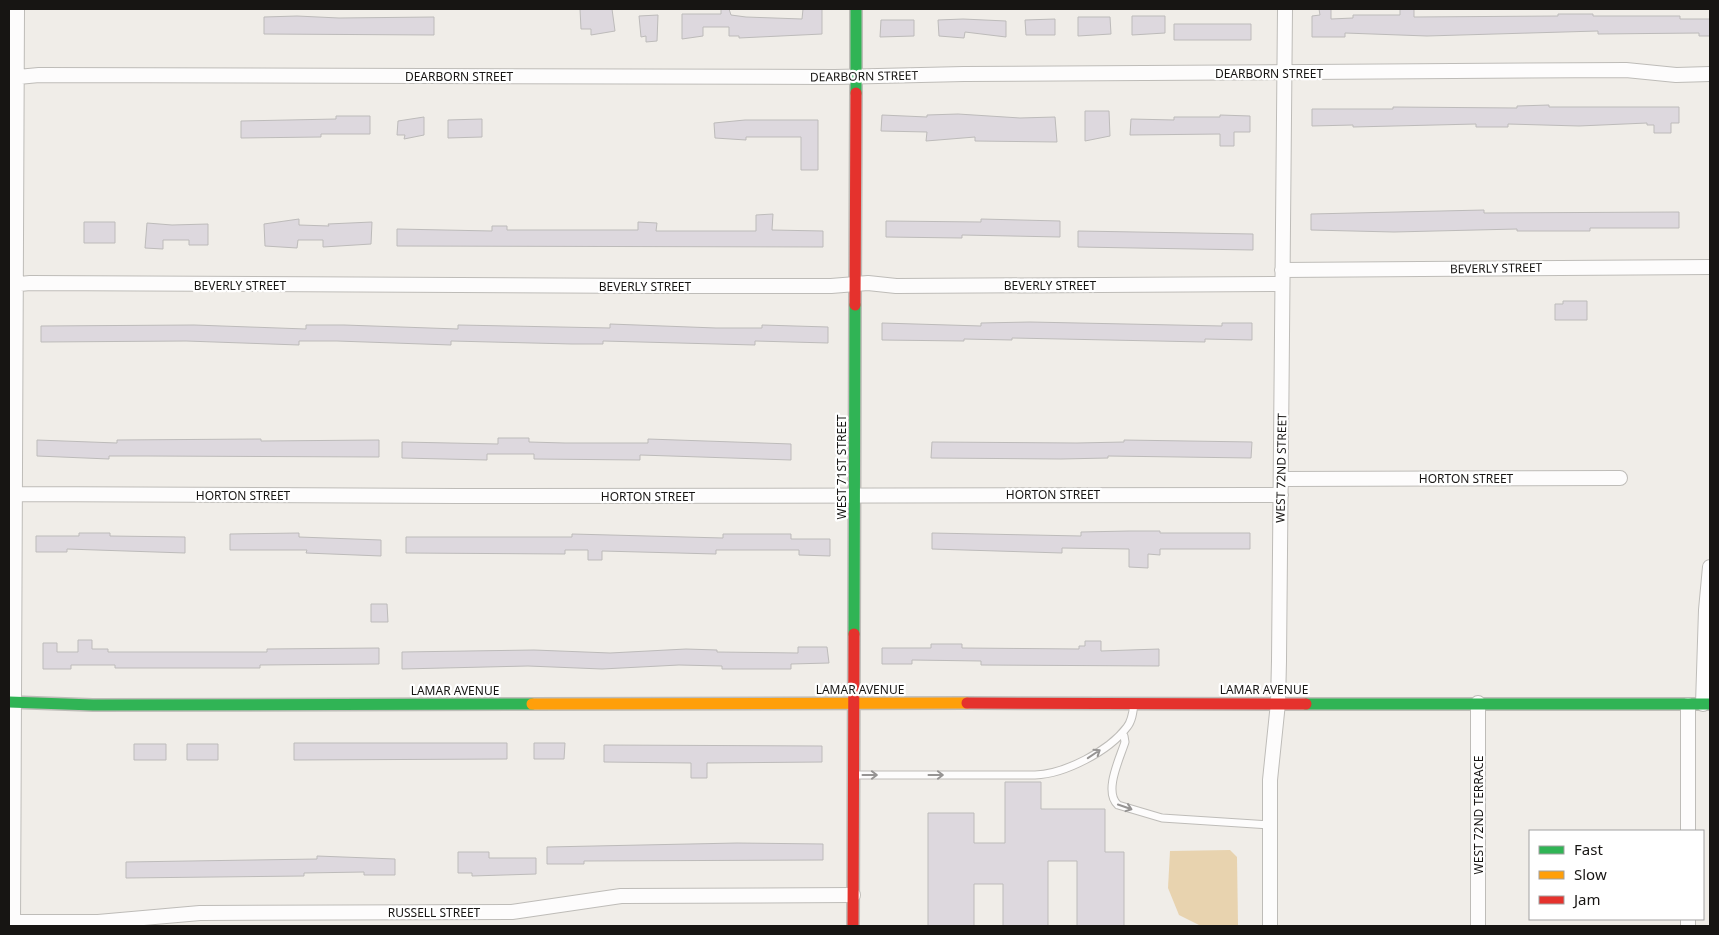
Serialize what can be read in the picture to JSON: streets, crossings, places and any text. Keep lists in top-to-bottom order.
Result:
{
  "streets": {
    "street": [
      "DEARBORN STREET",
      "BEVERLY STREET",
      "WEST 71ST STREET",
      "WEST 72ND STREET",
      "HORTON STREET",
      "LAMAR AVENUE",
      "WEST 72ND TERRACE",
      "RUSSELL STREET"
    ]
  },
  "crossings": [
    ["DEARBORN STREET", "WEST 71ST STREET"],
    ["DEARBORN STREET", "WEST 72ND STREET"],
    ["BEVERLY STREET", "WEST 71ST STREET"],
    ["BEVERLY STREET", "WEST 72ND STREET"],
    ["WEST 71ST STREET", "HORTON STREET"],
    ["WEST 71ST STREET", "LAMAR AVENUE"],
    ["WEST 71ST STREET", "RUSSELL STREET"],
    ["WEST 72ND STREET", "HORTON STREET"],
    ["WEST 72ND STREET", "LAMAR AVENUE"],
    ["LAMAR AVENUE", "WEST 72ND TERRACE"]
  ],
  "legend": ["Fast", "Slow", "Jam"]
}
